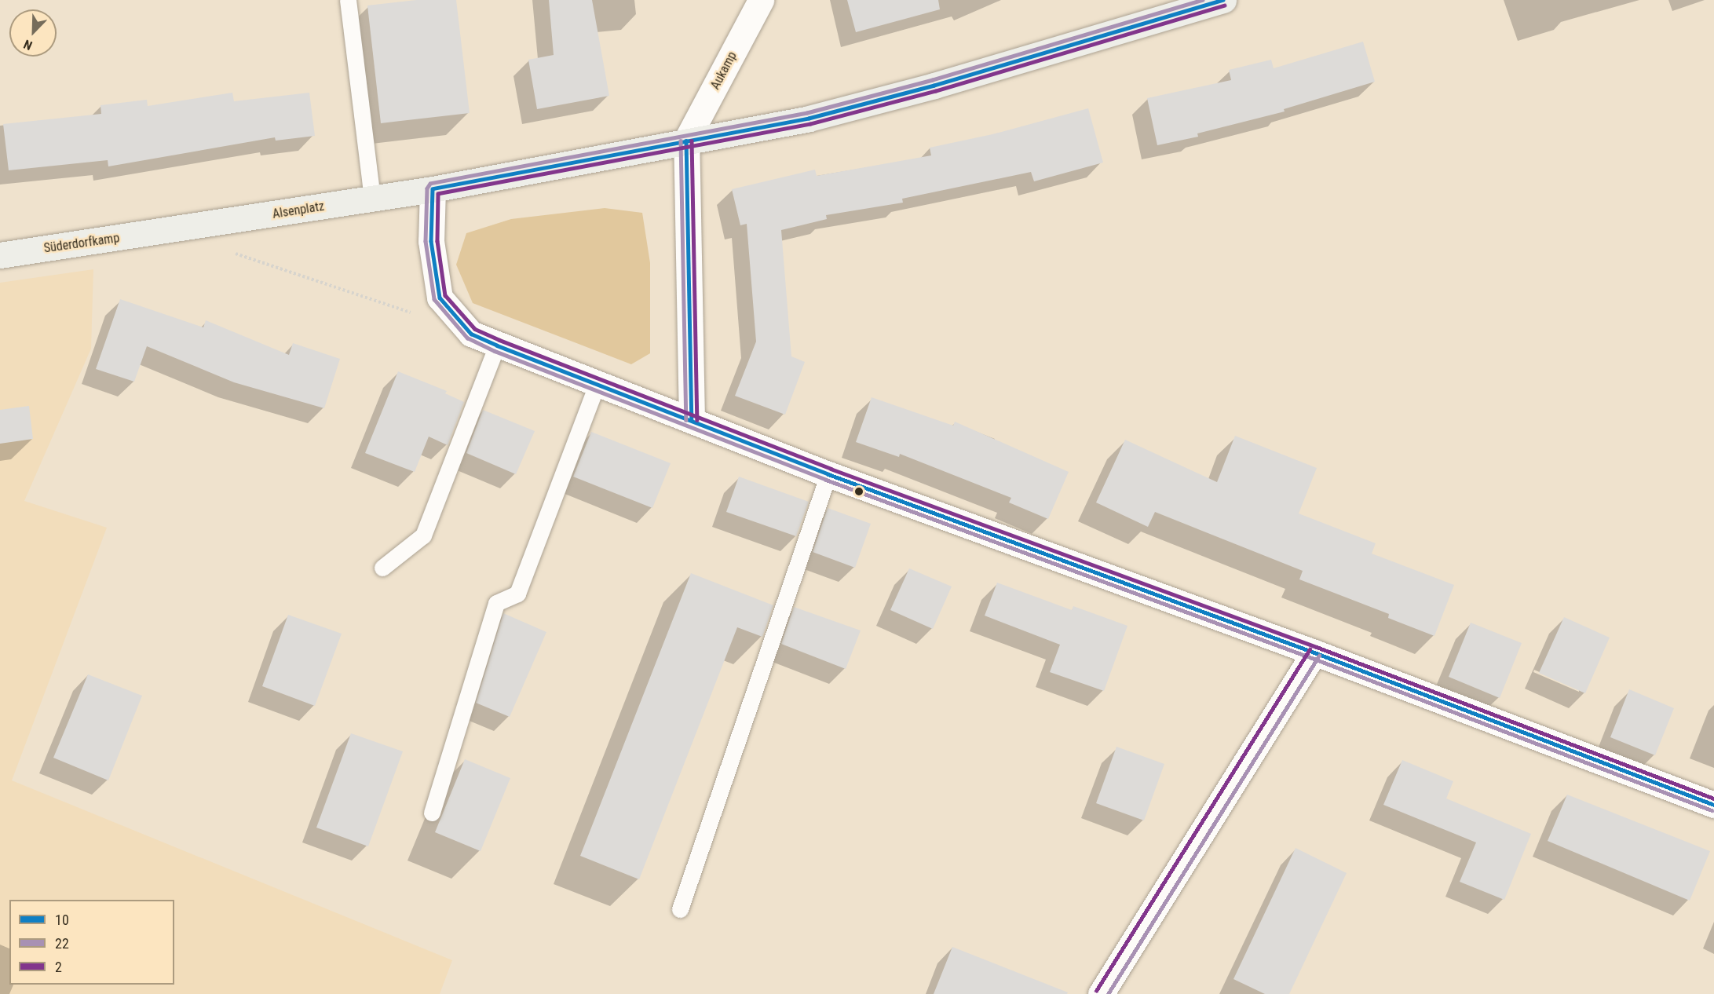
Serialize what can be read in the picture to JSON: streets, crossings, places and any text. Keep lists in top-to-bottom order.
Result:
{
  "streets": {
    "main road": ["Alsenplatz", "Süderdorfkamp"],
    "street": ["Aukamp"]
  },
  "crossings": [
    ["Aukamp", "Alsenplatz"],
    ["Alsenplatz", "Süderdorfkamp"]
  ],
  "lines": ["transit line 10", "transit line 22", "transit line 2"],
  "legend": ["10", "22", "2"],
  "north": "bottom left"
}
